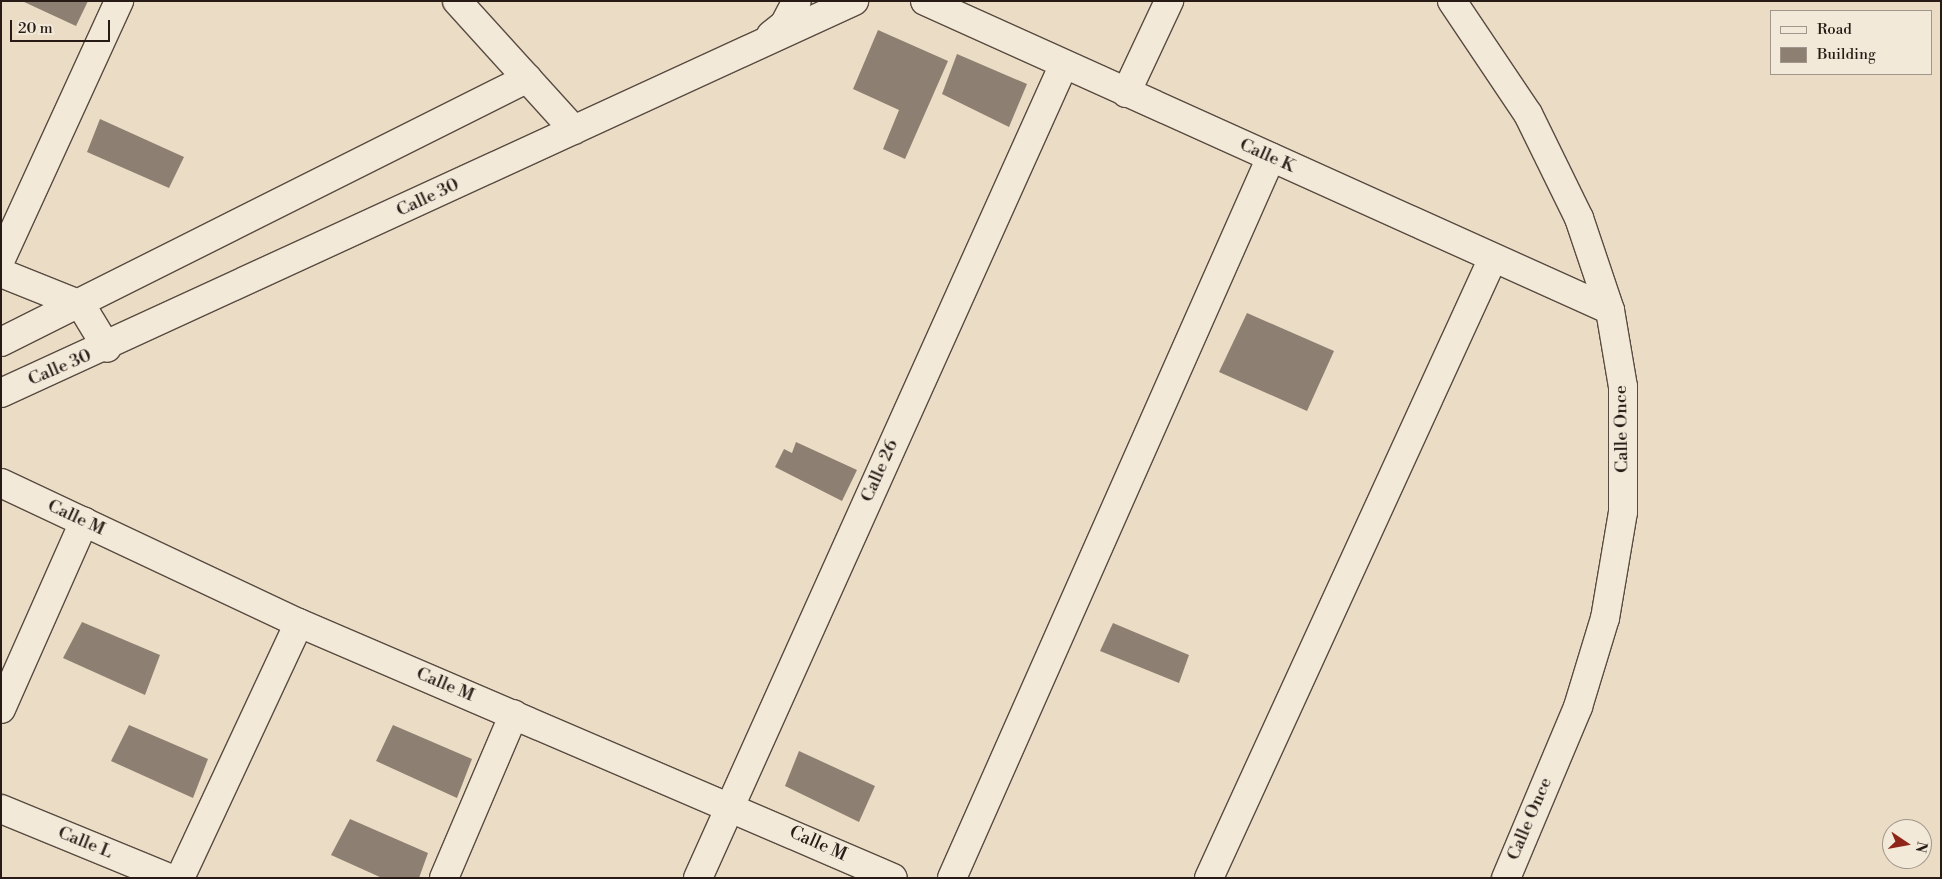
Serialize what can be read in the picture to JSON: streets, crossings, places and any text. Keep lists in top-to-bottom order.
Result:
{
  "streets": {
    "street": [
      "Calle K",
      "Calle 30",
      "Calle Once",
      "Calle 26",
      "Calle M",
      "Calle L"
    ]
  },
  "crossings": [
    ["Calle K", "Calle Once"],
    ["Calle K", "Calle 26"],
    ["Calle 26", "Calle M"]
  ],
  "legend": ["Road", "Building"],
  "scale_bar": "20 m",
  "north": "right"
}
